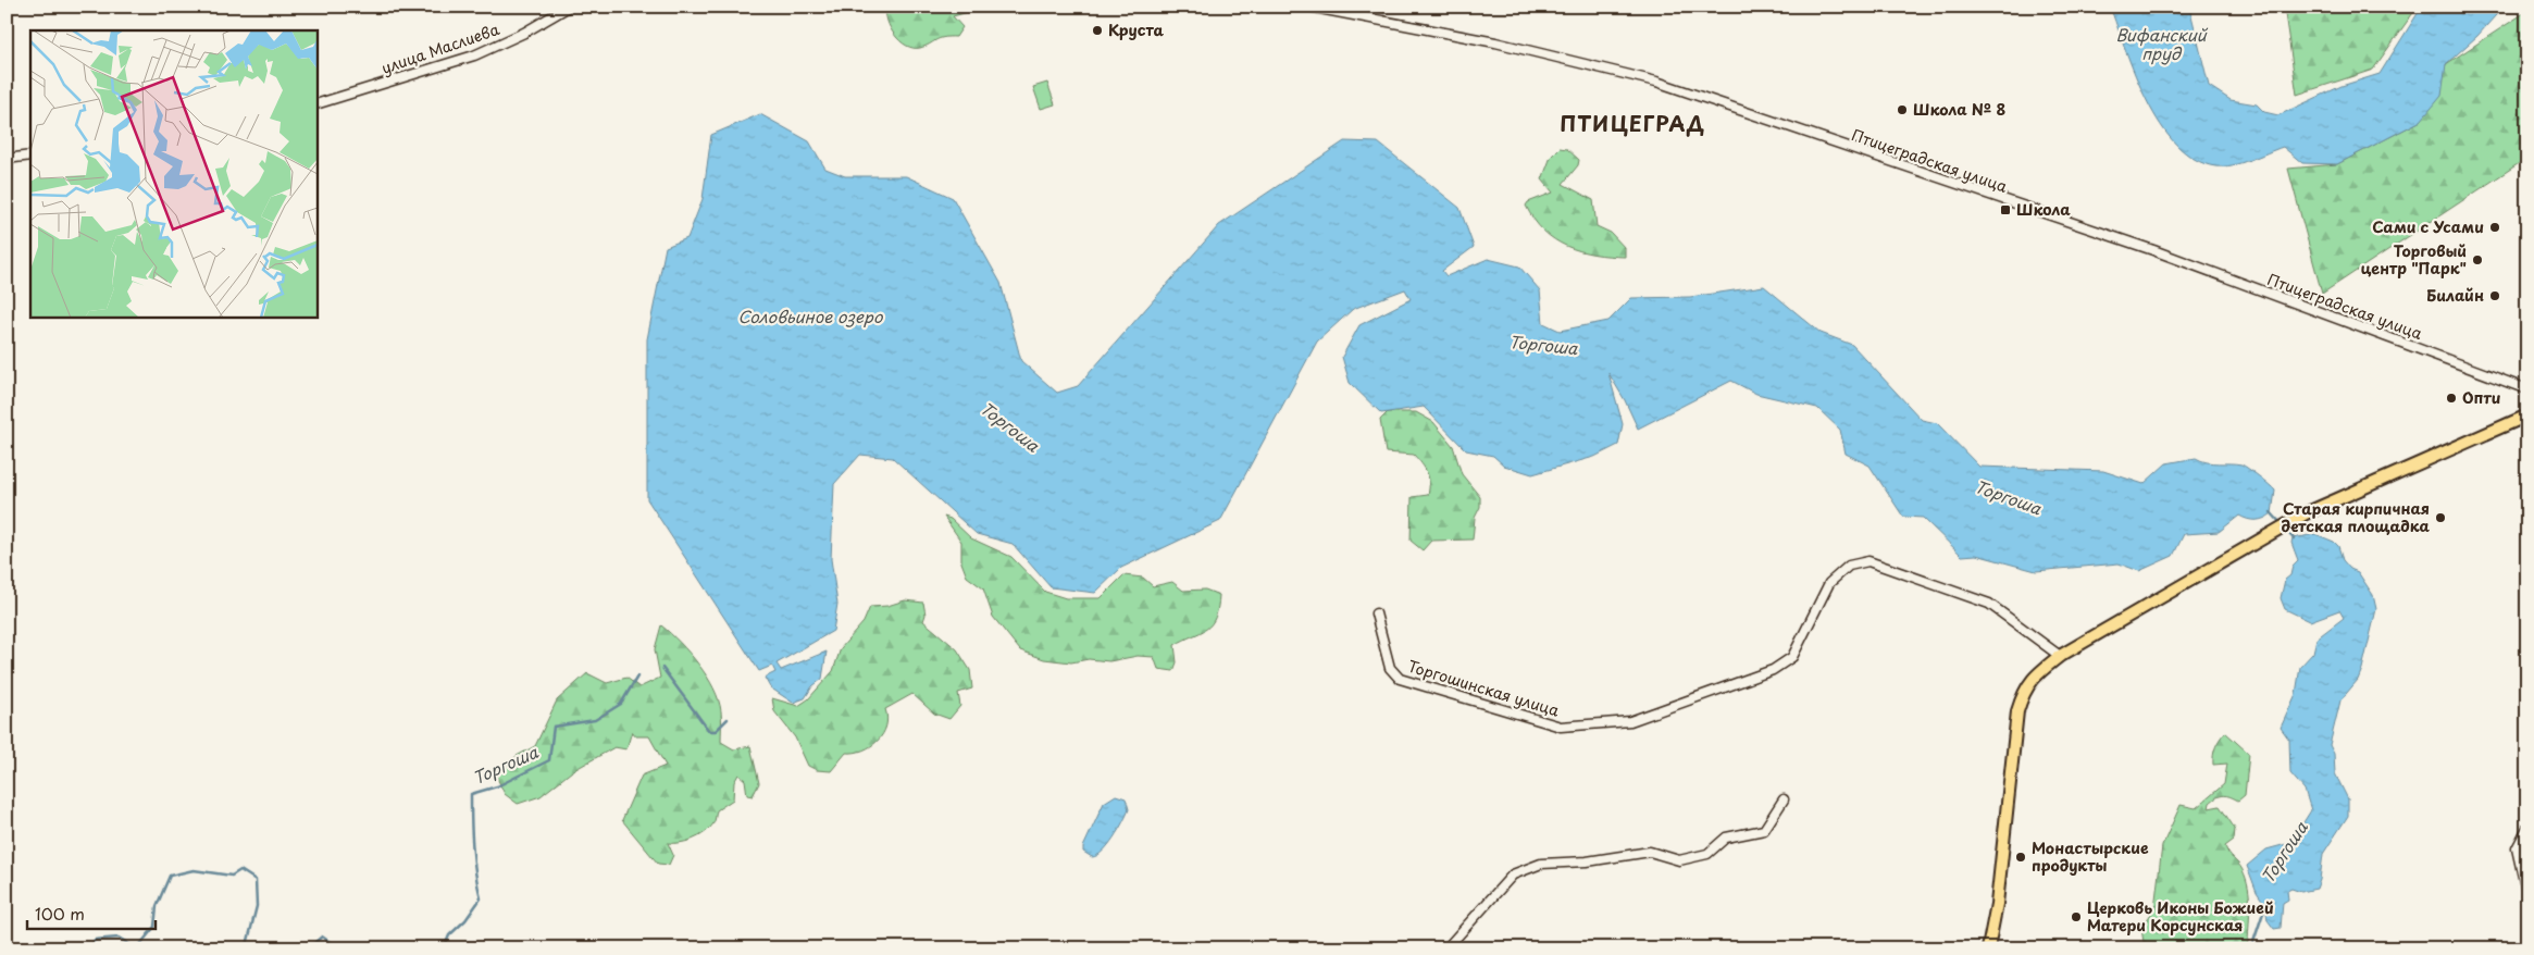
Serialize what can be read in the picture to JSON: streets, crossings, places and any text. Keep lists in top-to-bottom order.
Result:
{
  "streets": {
    "street": ["улица Маслиева", "Птицеградская улица", "Торгошинская улица"]
  },
  "districts": ["ПТИЦЕГРАД"],
  "water": ["Вифанский пруд", "Соловьиное озеро", "Торгоша"],
  "places": {
    "other": [
      "Круста",
      "Школа № 8",
      "Сами с Усами",
      "Торговый центр \"Парк\"",
      "Билайн",
      "Опти",
      "Старая кирпичная детская площадка",
      "Монастырские продукты",
      "Церковь Иконы Божией Матери Корсунская"
    ],
    "transit": ["Школа"]
  },
  "scale_bar": "100 m"
}
